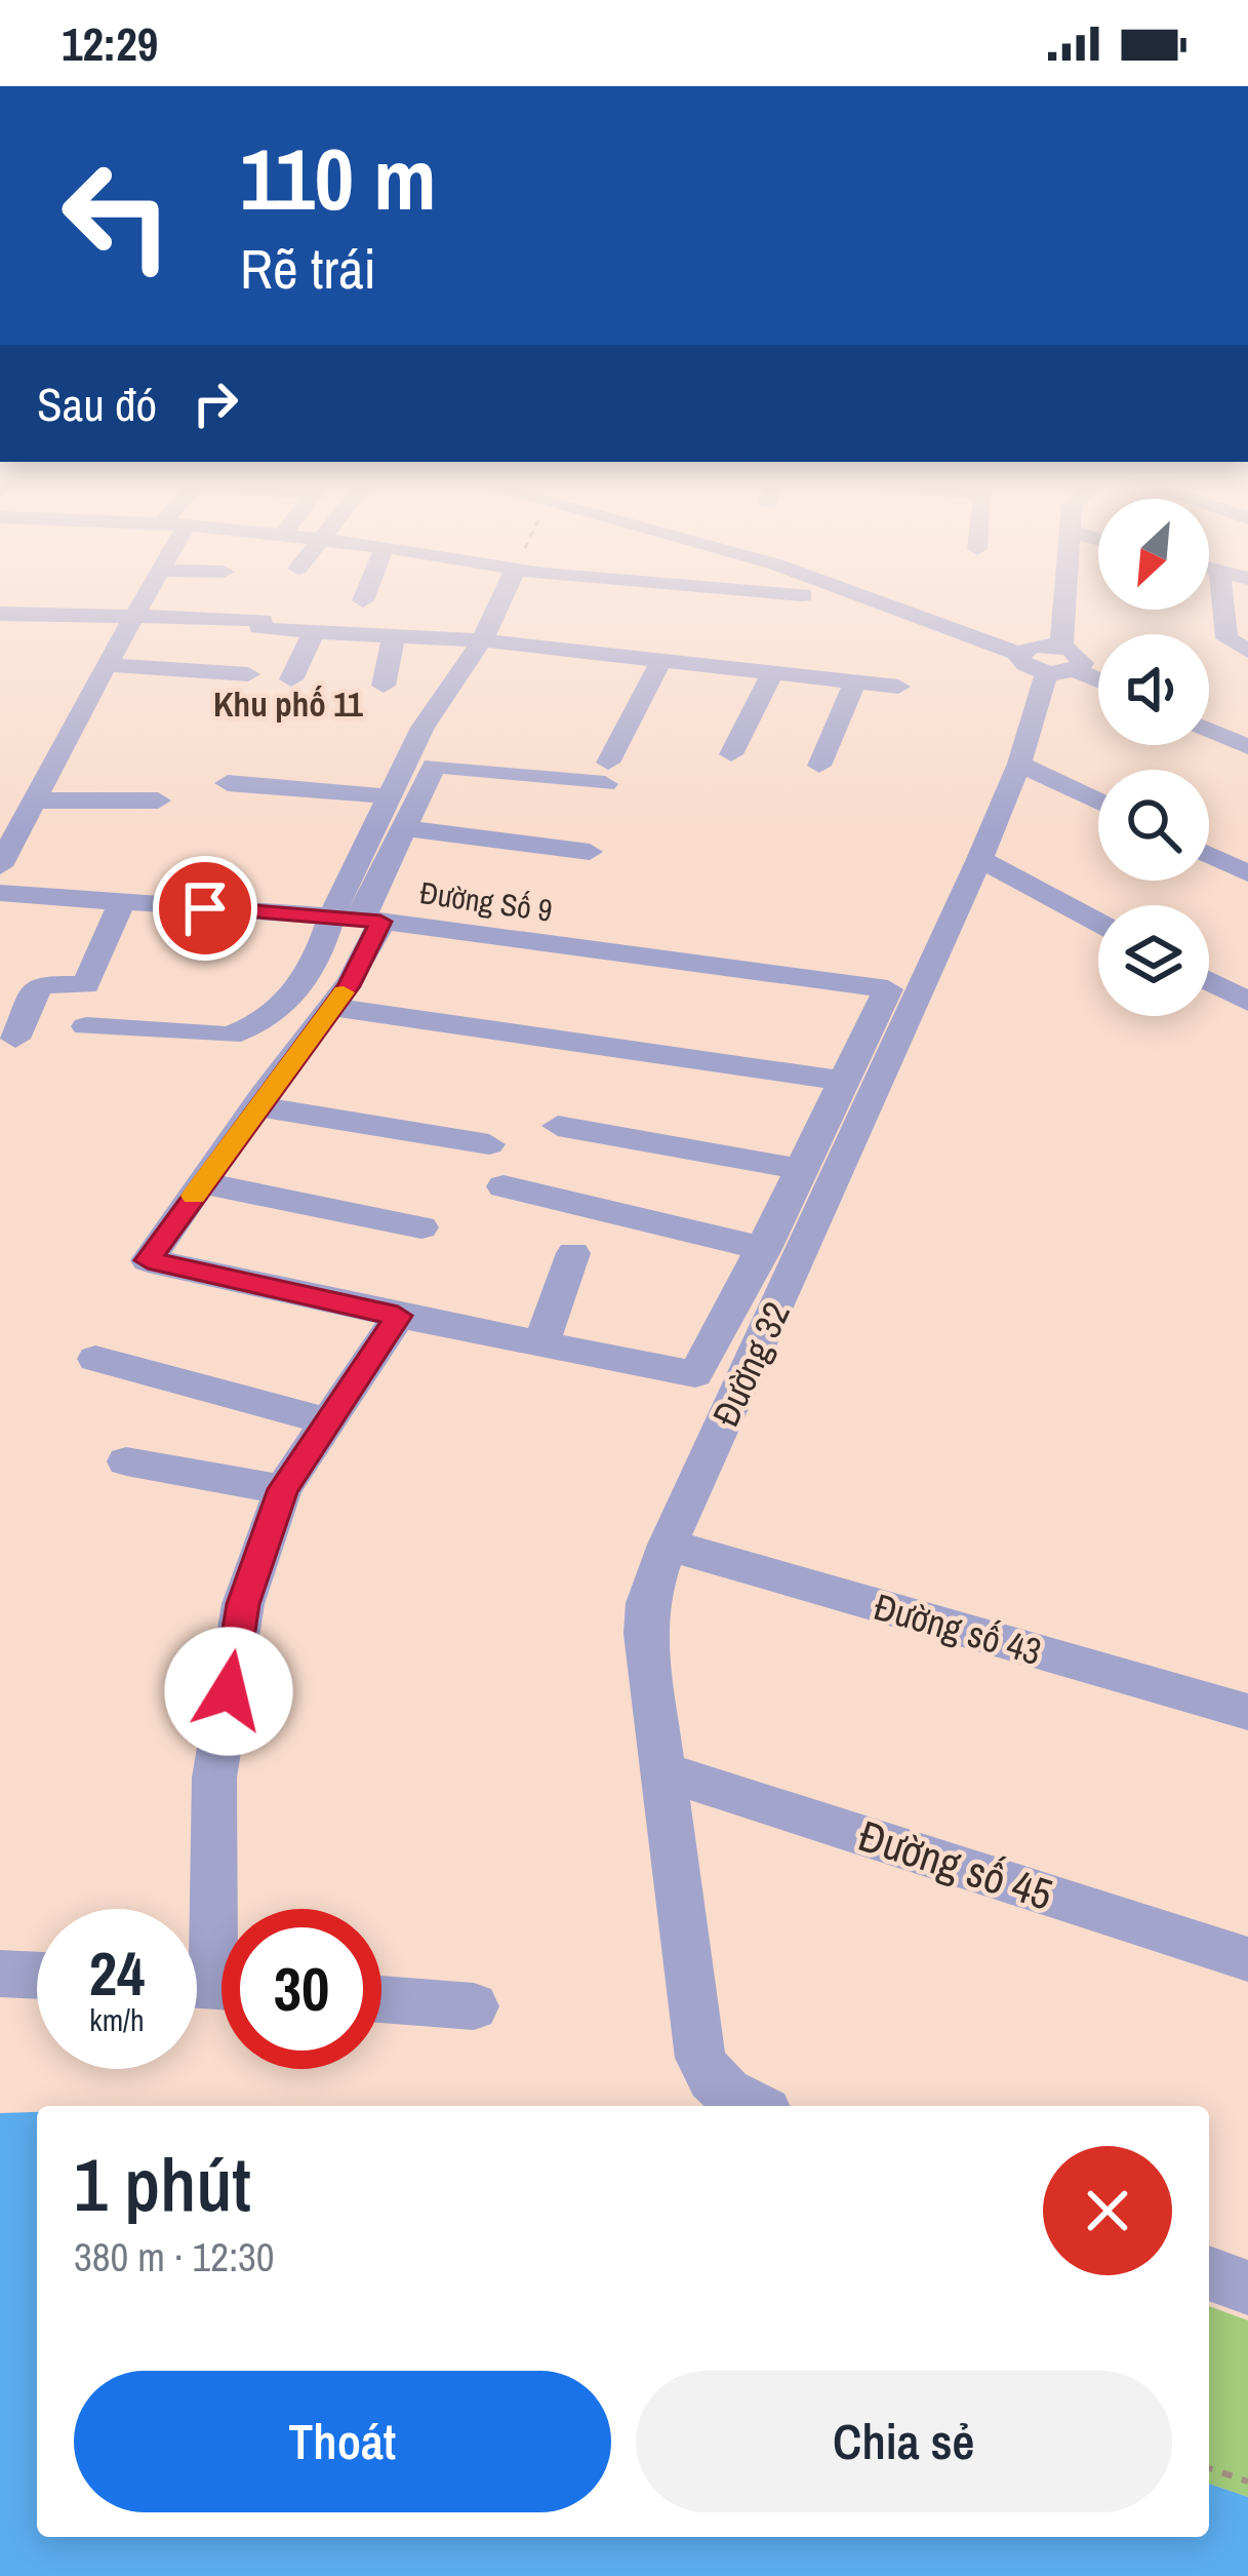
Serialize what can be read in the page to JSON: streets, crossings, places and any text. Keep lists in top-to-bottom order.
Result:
{
  "streets": {
    "street": [
      "Đường Số 9",
      "Đường 32",
      "Đường số 43",
      "Đường số 45"
    ]
  },
  "crossings": [
    ["Đường 32", "Đường số 43"],
    ["Đường 32", "Đường số 45"]
  ],
  "districts": ["Khu phố 11"],
  "north": "bottom left",
  "page": {
    "status": "12:29",
    "turn": ["110 m", "Rẽ trái"],
    "then": "Sau đó",
    "speed": "24 km/h",
    "limit": "30",
    "heading": ["1 phút", "380 m · 12:30"],
    "buttons": ["Thoát", "Chia sẻ"]
  }
}
